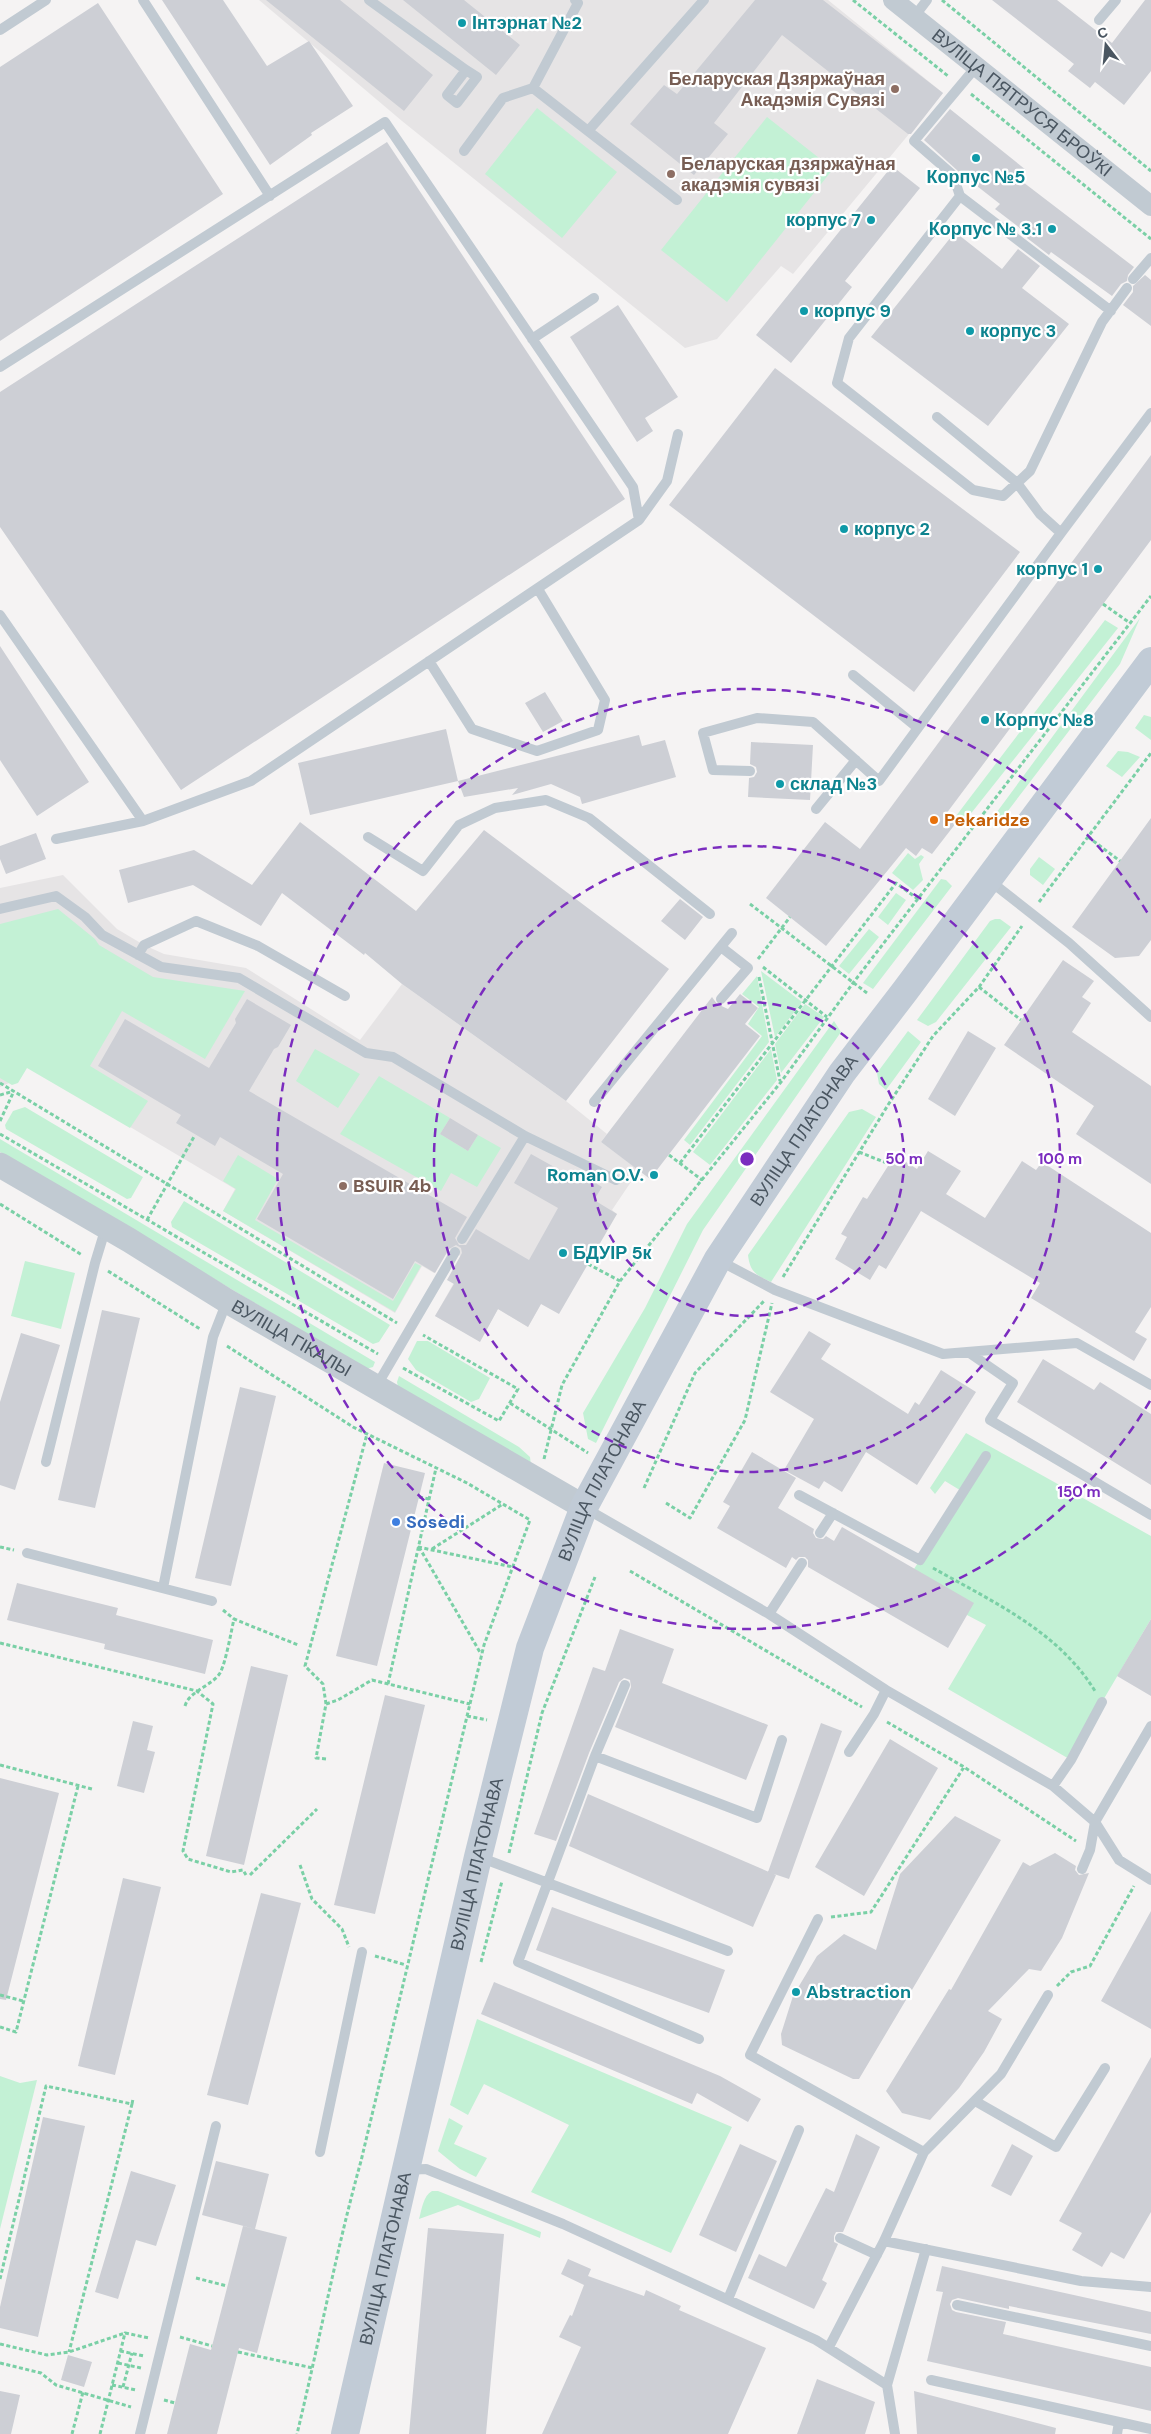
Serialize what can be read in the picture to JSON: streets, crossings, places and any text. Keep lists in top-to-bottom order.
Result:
{
  "streets": {
    "main road": ["ВУЛІЦА ПЛАТОНАВА"],
    "street": ["ВУЛІЦА ПЯТРУСЯ БРОЎКІ", "ВУЛІЦА ГІКАЛЫ"]
  },
  "crossings": [
    ["ВУЛІЦА ПЛАТОНАВА", "ВУЛІЦА ГІКАЛЫ"]
  ],
  "places": [
    "Інтэрнат №2",
    "Беларуская Дзяржаўная Акадэмія Сувязі",
    "Корпус №5",
    "Беларуская дзяржаўная акадэмія сувязі",
    "корпус 7",
    "Корпус № 3.1",
    "корпус 9",
    "корпус 3",
    "корпус 2",
    "корпус 1",
    "Корпус №8",
    "склад №3",
    "Pekaridze",
    "Roman O.V.",
    "BSUIR 4b",
    "БДУІР 5к",
    "Sosedi",
    "Abstraction"
  ],
  "north": "top",
  "rings": ["50 m", "100 m", "150 m"]
}
